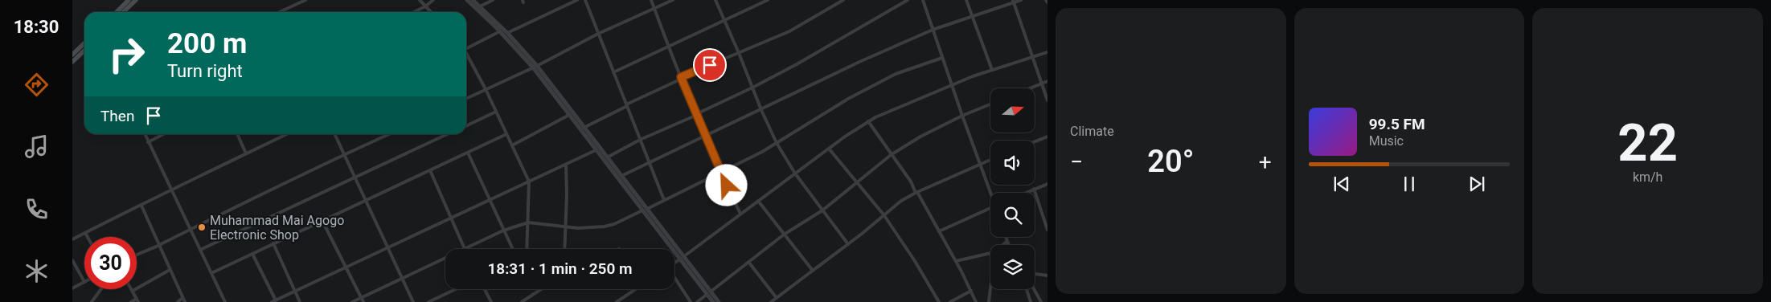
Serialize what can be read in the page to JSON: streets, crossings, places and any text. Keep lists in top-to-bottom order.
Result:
{
  "places": ["Muhammad Mai Agogo Electronic Shop"],
  "north": "right",
  "page": {
    "tabs": "18:30",
    "tile": [
      "Climate",
      ["22", "km/h"]
    ],
    "turn": ["200 m", "Turn right"],
    "then": "Then",
    "song": ["99.5 FM", "Music"],
    "heat": ["−", "20°", "+"],
    "limit": "30",
    "trip": "18:31 · 1 min · 250 m"
  }
}
